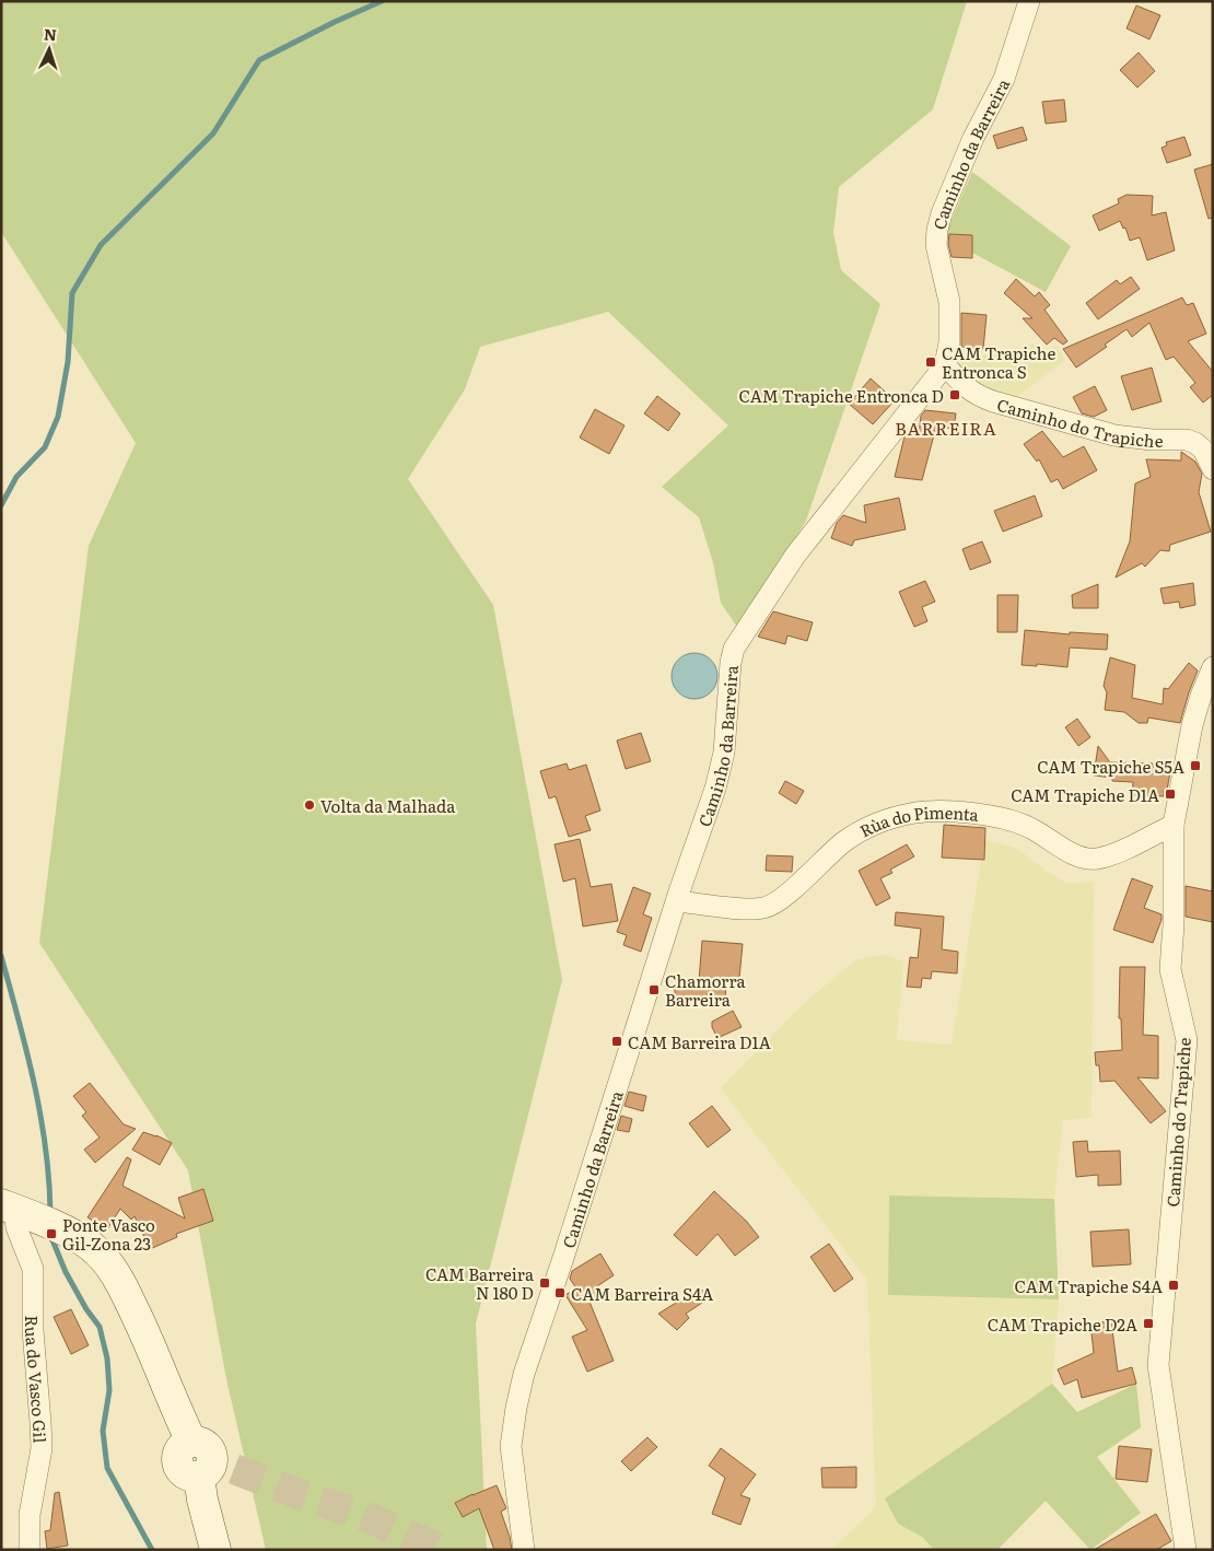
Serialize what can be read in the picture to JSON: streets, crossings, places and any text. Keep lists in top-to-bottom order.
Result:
{
  "streets": {
    "street": [
      "Caminho da Barreira",
      "Caminho do Trapiche",
      "Rùa do Pimenta",
      "Rua do Vasco Gil"
    ]
  },
  "crossings": [
    ["Caminho da Barreira", "Caminho do Trapiche"],
    ["Caminho da Barreira", "Rùa do Pimenta"],
    ["Caminho do Trapiche", "Rùa do Pimenta"]
  ],
  "districts": ["BARREIRA"],
  "places": {
    "transit": [
      "CAM Trapiche Entronca S",
      "CAM Trapiche Entronca D",
      "CAM Trapiche S5A",
      "CAM Trapiche D1A",
      "Chamorra Barreira",
      "CAM Barreira D1A",
      "Ponte Vasco Gil-Zona 23",
      "CAM Barreira N 180 D",
      "CAM Trapiche S4A",
      "CAM Barreira S4A",
      "CAM Trapiche D2A"
    ],
    "other": ["Volta da Malhada"]
  },
  "north": "top"
}
